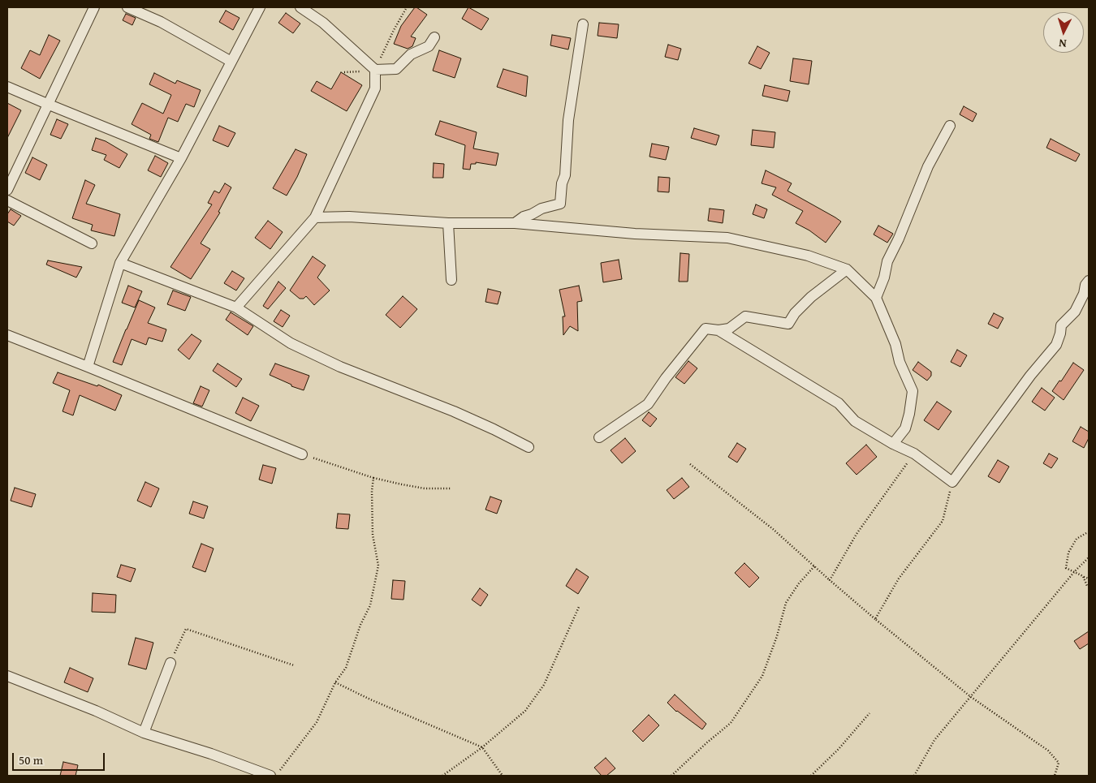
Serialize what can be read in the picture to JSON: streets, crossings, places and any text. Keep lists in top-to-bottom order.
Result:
{
  "scale_bar": "50 m",
  "north": "bottom"
}
